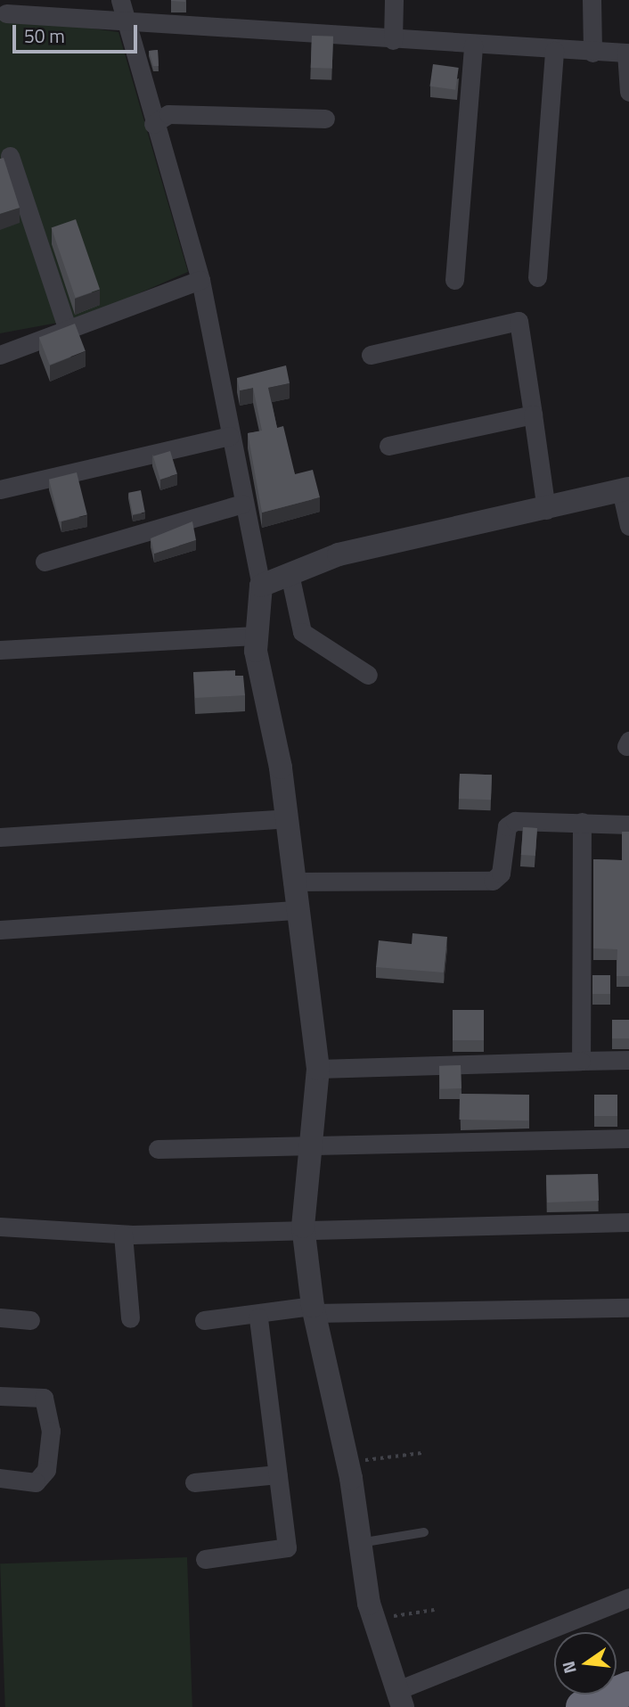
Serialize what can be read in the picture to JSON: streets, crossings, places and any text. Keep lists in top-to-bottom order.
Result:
{
  "scale_bar": "50 m",
  "north": "left"
}
